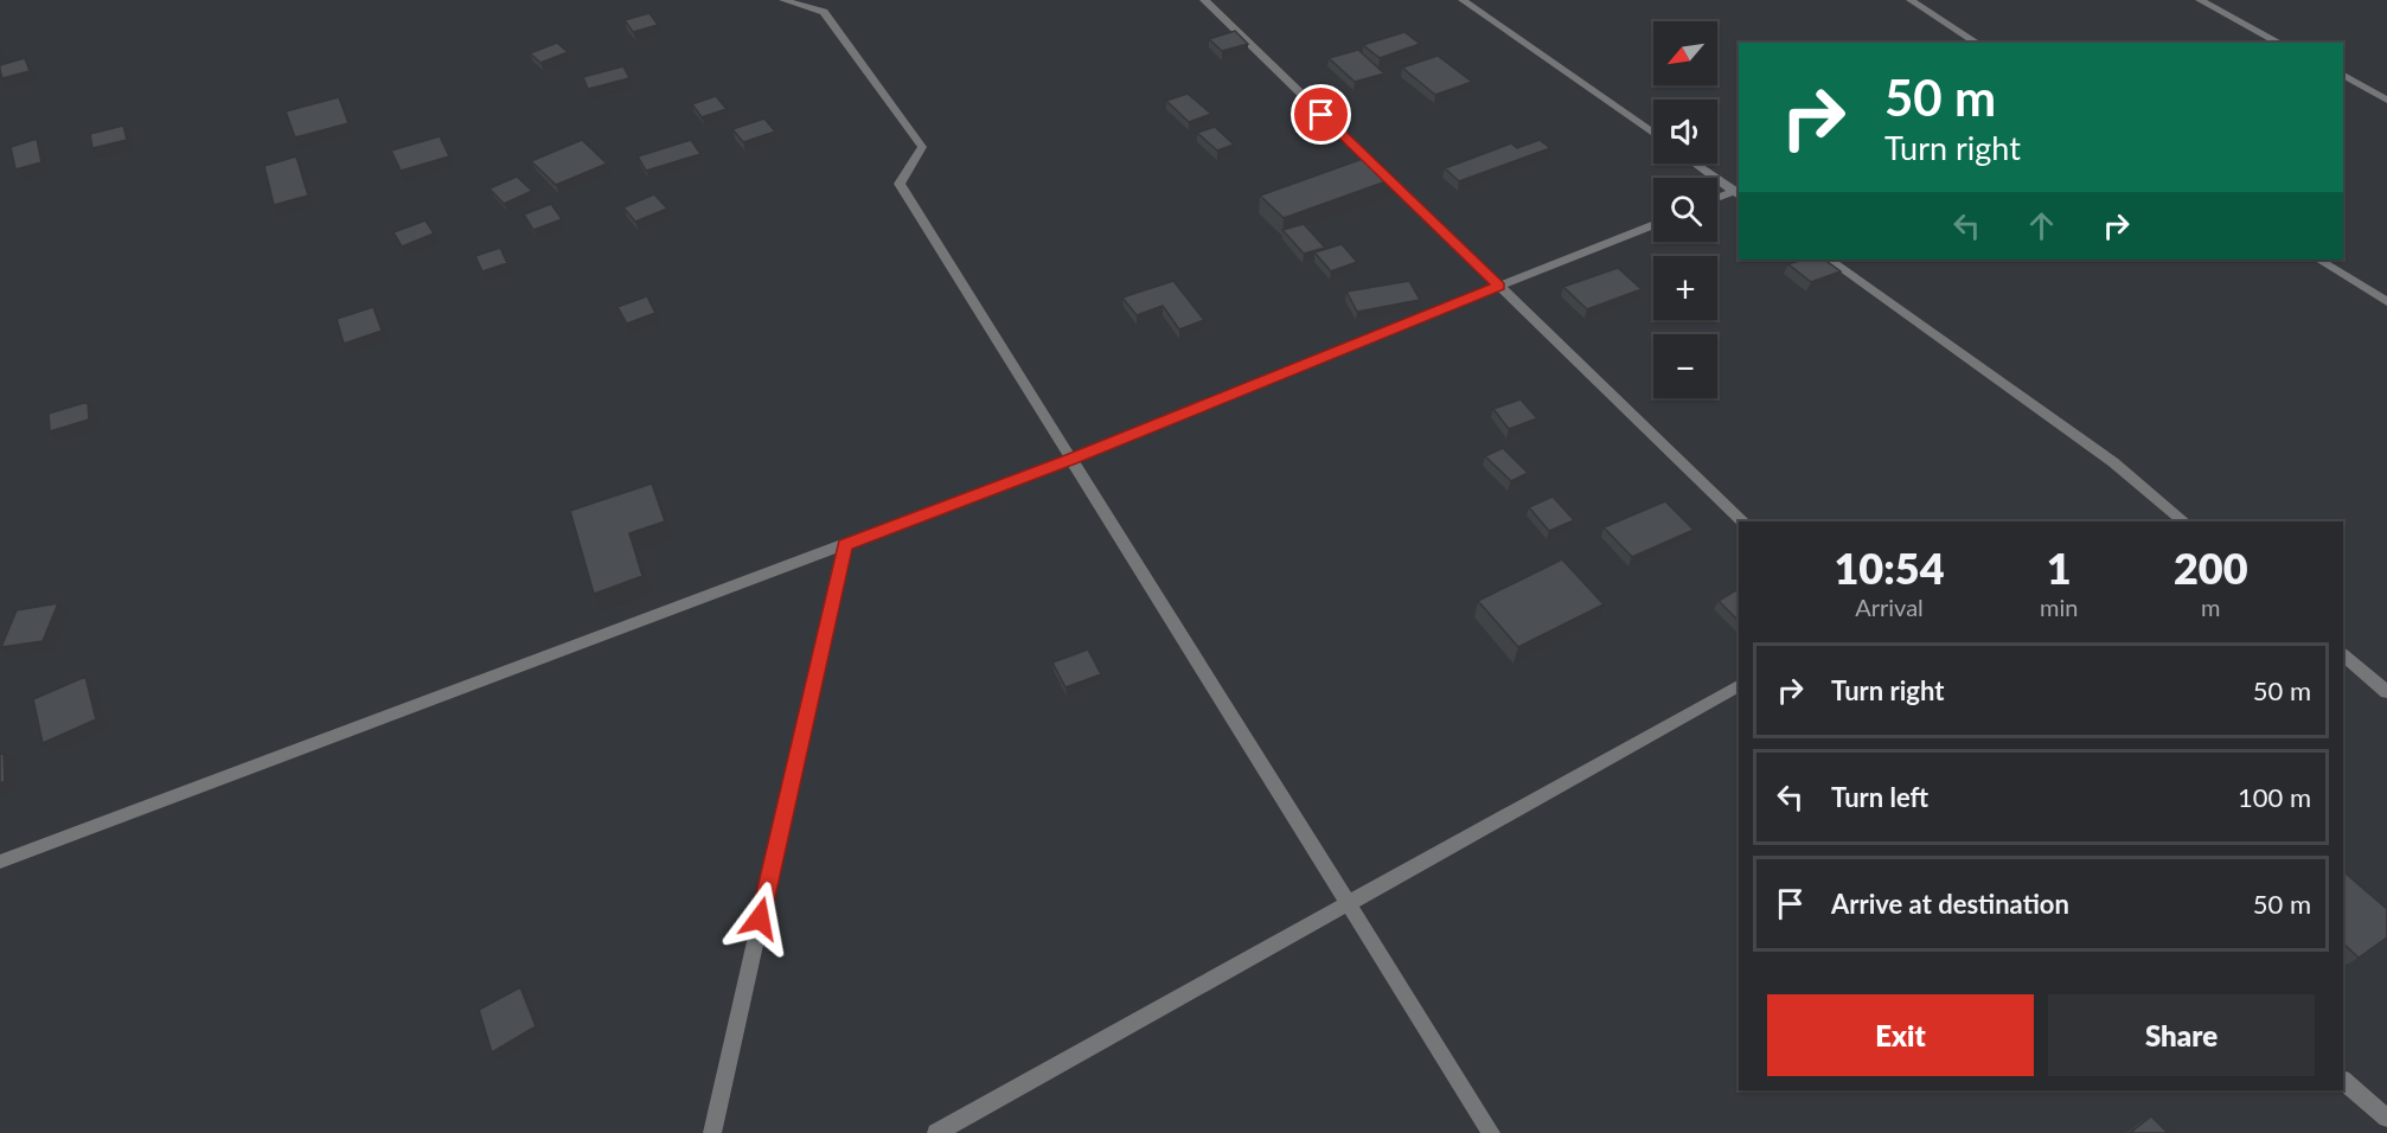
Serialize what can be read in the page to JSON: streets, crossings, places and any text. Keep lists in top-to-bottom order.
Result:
{
  "north": "bottom left",
  "page": {
    "map_buttons": ["+", "−"],
    "turn": ["50 m", "Turn right"],
    "eta": [
      "10:54",
      "Arrival",
      "1",
      "min",
      "200",
      "m"
    ],
    "list": [
      {
        "name": "Turn right",
        "value": "50 m"
      },
      {
        "name": "Turn left",
        "value": "100 m"
      },
      {
        "name": "Arrive at destination",
        "value": "50 m"
      }
    ],
    "buttons": ["Exit", "Share"]
  }
}
